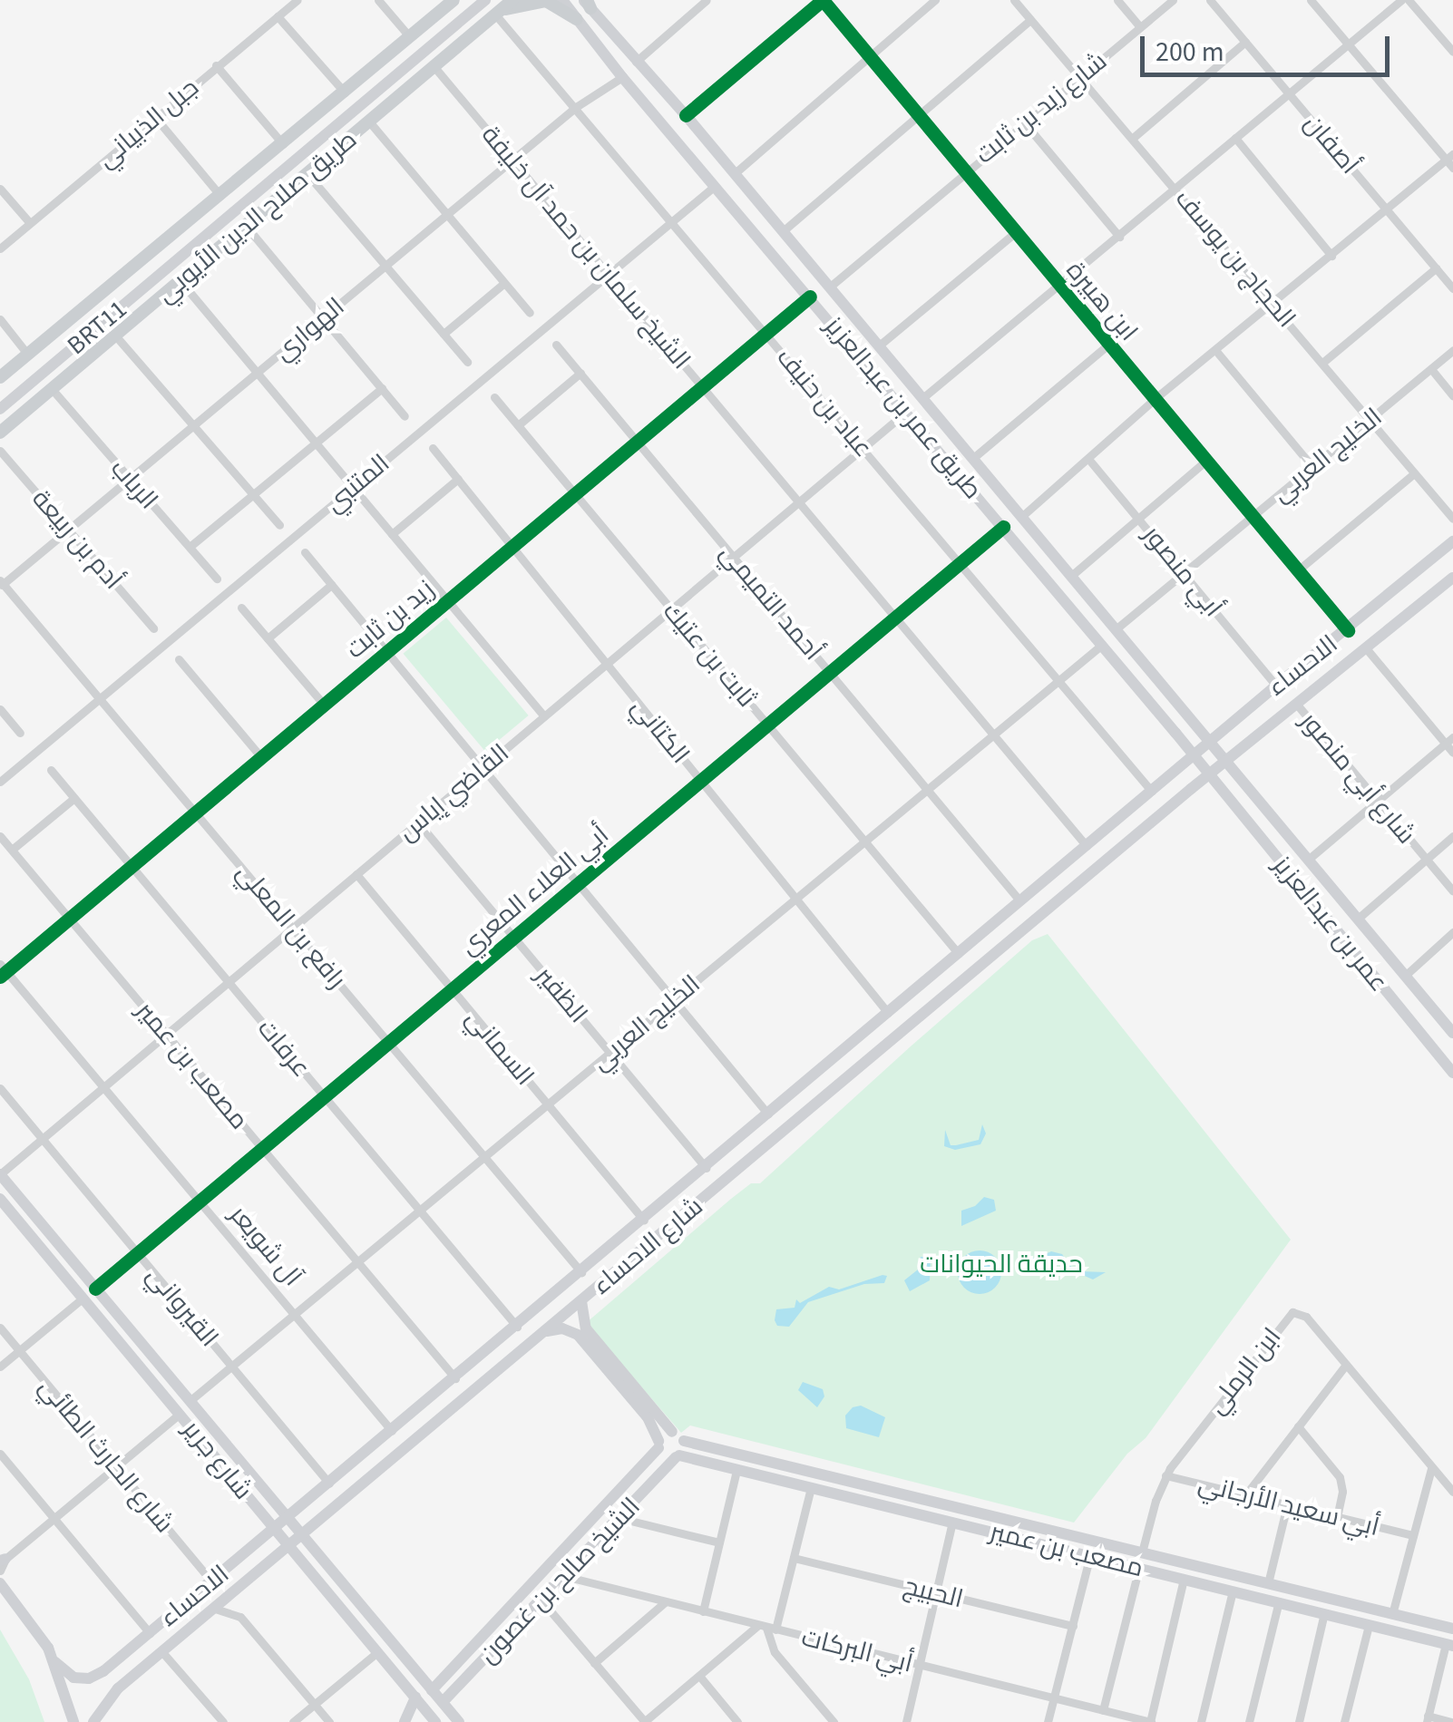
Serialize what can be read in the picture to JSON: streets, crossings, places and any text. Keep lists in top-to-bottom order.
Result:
{
  "streets": {
    "main road": [
      "طريق صلاح الدين الأيوبي",
      "BRT11",
      "طريق عمر بن عبدالعزيز",
      "الاحساء",
      "عمر بن عبدالعزيز",
      "مصعب بن عمير",
      "شارع الاحساء",
      "شارع جرير",
      "الشيخ صالح بن غصون"
    ],
    "street": [
      "شارع زيد بن ثابت",
      "جبل الذبياني",
      "أصفان",
      "الشيخ سلمان بن حمد آل خليفة",
      "الحجاج بن يوسف",
      "ابن هبيرة",
      "الهواري",
      "عباد بن حنيف",
      "الخليج العربي",
      "المتنبي",
      "الرباب",
      "أدم بن ربيعة",
      "أبي منصور",
      "أحمد التميمي",
      "زيد بن ثابت",
      "ثابت بن عتيك",
      "الكتاني",
      "شارع أبي منصور",
      "القاضي إياس",
      "أبي العلاء المعري",
      "رافع بن المعلي",
      "الظفير",
      "السماني",
      "عرفات",
      "آل شويعر",
      "القيرواني",
      "ابن الرملي",
      "شارع الحارث الطائي",
      "أبي سعيد الأرجاني",
      "الحبيج",
      "أبي البركات"
    ]
  },
  "crossings": [
    ["شارع زيد بن ثابت", "الحجاج بن يوسف"],
    ["شارع زيد بن ثابت", "ابن هبيرة"],
    ["شارع زيد بن ثابت", "طريق عمر بن عبدالعزيز"],
    ["طريق صلاح الدين الأيوبي", "الشيخ سلمان بن حمد آل خليفة"],
    ["طريق صلاح الدين الأيوبي", "عباد بن حنيف"],
    ["طريق صلاح الدين الأيوبي", "الرباب"],
    ["الشيخ سلمان بن حمد آل خليفة", "الهواري"],
    ["الشيخ سلمان بن حمد آل خليفة", "الخليج العربي"],
    ["الشيخ سلمان بن حمد آل خليفة", "المتنبي"],
    ["الشيخ سلمان بن حمد آل خليفة", "زيد بن ثابت"],
    ["الشيخ سلمان بن حمد آل خليفة", "القاضي إياس"],
    ["الشيخ سلمان بن حمد آل خليفة", "أبي العلاء المعري"],
    ["الشيخ سلمان بن حمد آل خليفة", "شارع الاحساء"],
    ["الحجاج بن يوسف", "الخليج العربي"],
    ["ابن هبيرة", "الخليج العربي"],
    ["ابن هبيرة", "الاحساء"],
    ["الهواري", "عباد بن حنيف"],
    ["الهواري", "طريق عمر بن عبدالعزيز"],
    ["الهواري", "الرباب"],
    ["الهواري", "أدم بن ربيعة"],
    ["الهواري", "رافع بن المعلي"],
    ["عباد بن حنيف", "الخليج العربي"],
    ["عباد بن حنيف", "المتنبي"],
    ["عباد بن حنيف", "زيد بن ثابت"],
    ["عباد بن حنيف", "القاضي إياس"],
    ["عباد بن حنيف", "أبي العلاء المعري"],
    ["عباد بن حنيف", "شارع الاحساء"],
    ["طريق عمر بن عبدالعزيز", "الخليج العربي"],
    ["طريق عمر بن عبدالعزيز", "المتنبي"],
    ["طريق عمر بن عبدالعزيز", "زيد بن ثابت"],
    ["طريق عمر بن عبدالعزيز", "الاحساء"],
    ["طريق عمر بن عبدالعزيز", "القاضي إياس"],
    ["طريق عمر بن عبدالعزيز", "أبي العلاء المعري"],
    ["طريق عمر بن عبدالعزيز", "عمر بن عبدالعزيز"],
    ["طريق عمر بن عبدالعزيز", "شارع الاحساء"],
    ["الخليج العربي", "أبي منصور"],
    ["الخليج العربي", "أحمد التميمي"],
    ["الخليج العربي", "ثابت بن عتيك"],
    ["الخليج العربي", "الكتاني"],
    ["الخليج العربي", "رافع بن المعلي"],
    ["الخليج العربي", "الظفير"],
    ["الخليج العربي", "السماني"],
    ["الخليج العربي", "عرفات"],
    ["الخليج العربي", "مصعب بن عمير"],
    ["الخليج العربي", "آل شويعر"],
    ["الخليج العربي", "القيرواني"],
    ["الخليج العربي", "شارع جرير"],
    ["المتنبي", "رافع بن المعلي"],
    ["أبي منصور", "الاحساء"],
    ["أحمد التميمي", "زيد بن ثابت"],
    ["أحمد التميمي", "القاضي إياس"],
    ["أحمد التميمي", "أبي العلاء المعري"],
    ["أحمد التميمي", "شارع الاحساء"],
    ["زيد بن ثابت", "ثابت بن عتيك"],
    ["زيد بن ثابت", "الكتاني"],
    ["زيد بن ثابت", "رافع بن المعلي"],
    ["زيد بن ثابت", "عرفات"],
    ["زيد بن ثابت", "مصعب بن عمير"],
    ["زيد بن ثابت", "آل شويعر"],
    ["ثابت بن عتيك", "القاضي إياس"],
    ["ثابت بن عتيك", "أبي العلاء المعري"],
    ["ثابت بن عتيك", "شارع الاحساء"],
    ["الاحساء", "شارع أبي منصور"],
    ["الاحساء", "عمر بن عبدالعزيز"],
    ["الاحساء", "شارع الاحساء"],
    ["الاحساء", "شارع الحارث الطائي"],
    ["الاحساء", "شارع جرير"],
    ["الكتاني", "القاضي إياس"],
    ["الكتاني", "أبي العلاء المعري"],
    ["الكتاني", "شارع الاحساء"],
    ["القاضي إياس", "رافع بن المعلي"],
    ["القاضي إياس", "الظفير"],
    ["القاضي إياس", "السماني"],
    ["القاضي إياس", "عرفات"],
    ["القاضي إياس", "مصعب بن عمير"],
    ["القاضي إياس", "آل شويعر"],
    ["القاضي إياس", "القيرواني"],
    ["القاضي إياس", "شارع جرير"],
    ["أبي العلاء المعري", "رافع بن المعلي"],
    ["أبي العلاء المعري", "الظفير"],
    ["أبي العلاء المعري", "السماني"],
    ["أبي العلاء المعري", "عرفات"],
    ["أبي العلاء المعري", "مصعب بن عمير"],
    ["أبي العلاء المعري", "آل شويعر"],
    ["أبي العلاء المعري", "القيرواني"],
    ["أبي العلاء المعري", "شارع جرير"],
    ["عمر بن عبدالعزيز", "شارع الاحساء"],
    ["رافع بن المعلي", "شارع الاحساء"],
    ["الظفير", "شارع الاحساء"],
    ["السماني", "شارع الاحساء"],
    ["عرفات", "شارع الاحساء"],
    ["مصعب بن عمير", "شارع الاحساء"],
    ["مصعب بن عمير", "ابن الرملي"],
    ["مصعب بن عمير", "الشيخ صالح بن غصون"],
    ["آل شويعر", "شارع الاحساء"],
    ["شارع الاحساء", "القيرواني"],
    ["شارع الاحساء", "شارع جرير"],
    ["ابن الرملي", "أبي سعيد الأرجاني"],
    ["شارع جرير", "الشيخ صالح بن غصون"],
    ["الشيخ صالح بن غصون", "أبي البركات"]
  ],
  "parks": ["حديقة الحيوانات"],
  "scale_bar": "200 m"
}
